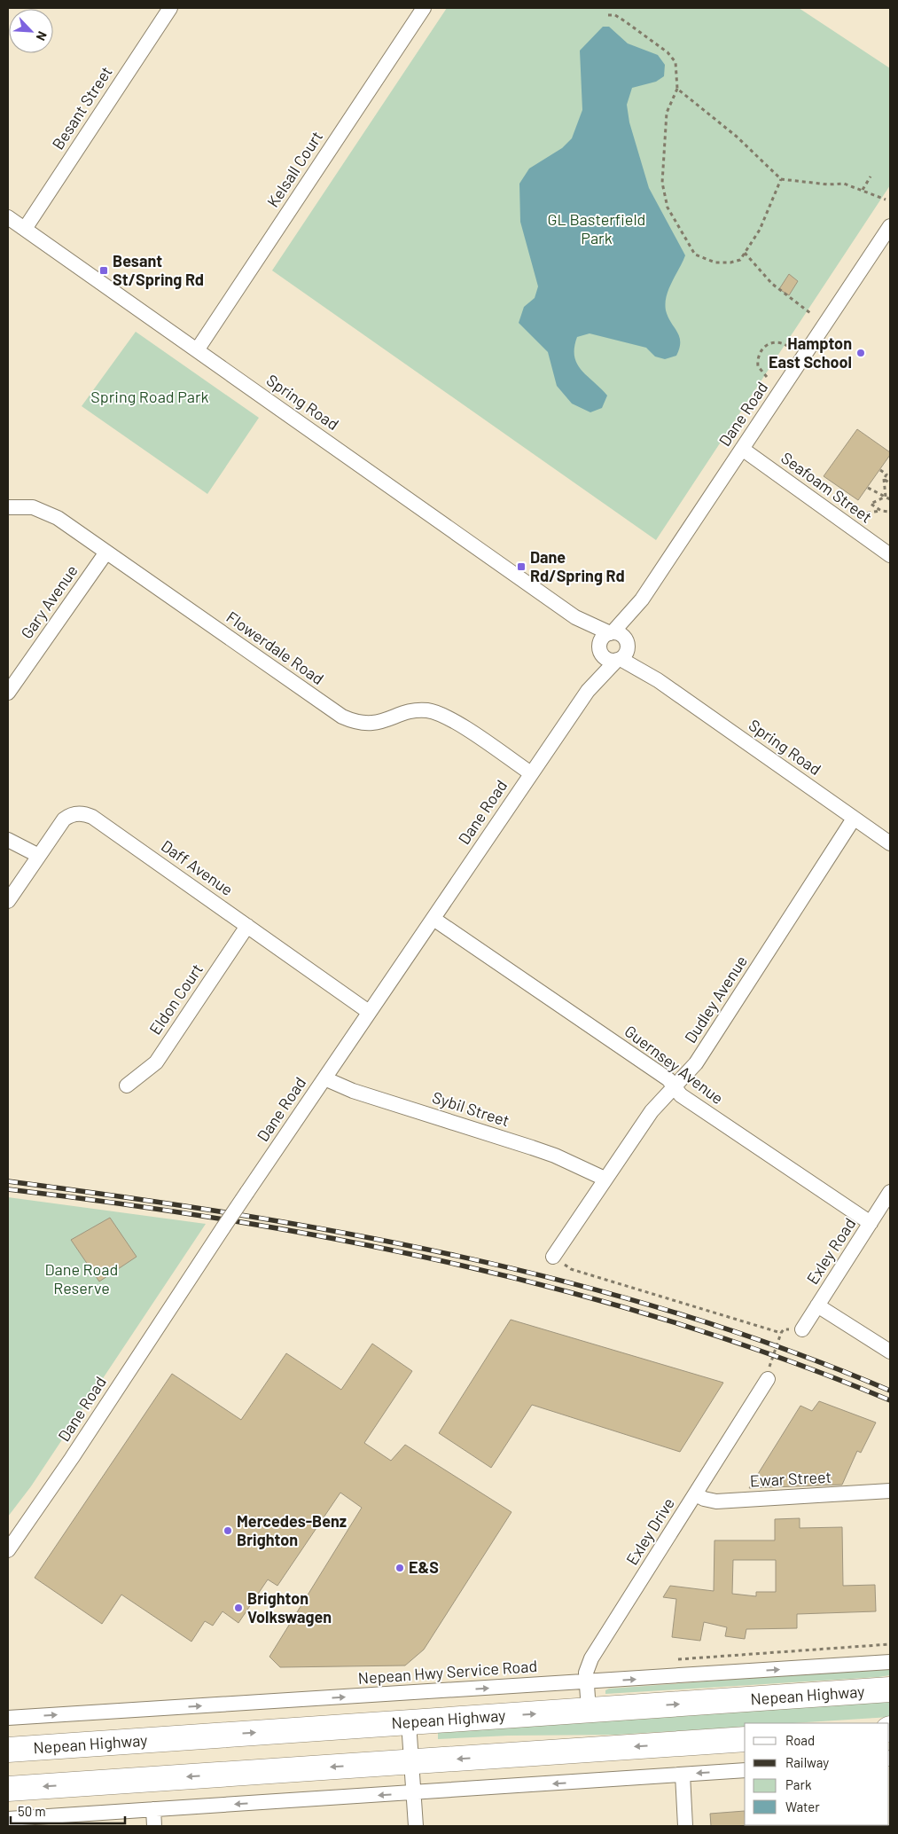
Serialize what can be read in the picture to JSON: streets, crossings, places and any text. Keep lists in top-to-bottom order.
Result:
{
  "streets": {
    "highway": ["Nepean Highway"],
    "street": [
      "Besant Street",
      "Kelsall Court",
      "Spring Road",
      "Dane Road",
      "Seafoam Street",
      "Gary Avenue",
      "Flowerdale Road",
      "Daff Avenue",
      "Eldon Court",
      "Dudley Avenue",
      "Guernsey Avenue",
      "Sybil Street",
      "Exley Road",
      "Ewar Street",
      "Exley Drive",
      "Nepean Hwy Service Road"
    ]
  },
  "crossings": [
    ["Besant Street", "Spring Road"],
    ["Kelsall Court", "Spring Road"],
    ["Spring Road", "Dane Road"],
    ["Spring Road", "Dudley Avenue"],
    ["Dane Road", "Seafoam Street"],
    ["Dane Road", "Flowerdale Road"],
    ["Dane Road", "Daff Avenue"],
    ["Dane Road", "Guernsey Avenue"],
    ["Dane Road", "Sybil Street"],
    ["Gary Avenue", "Flowerdale Road"],
    ["Daff Avenue", "Eldon Court"],
    ["Dudley Avenue", "Guernsey Avenue"],
    ["Dudley Avenue", "Sybil Street"],
    ["Guernsey Avenue", "Exley Road"],
    ["Ewar Street", "Exley Drive"],
    ["Exley Drive", "Nepean Hwy Service Road"],
    ["Exley Drive", "Nepean Highway"]
  ],
  "parks": ["GL Basterfield Park", "Spring Road Park", "Dane Road Reserve"],
  "places": {
    "transit": ["Besant St/Spring Rd", "Dane Rd/Spring Rd"],
    "other": [
      "Hampton East School",
      "Mercedes-Benz Brighton",
      "E&S",
      "Brighton Volkswagen"
    ]
  },
  "legend": [
    "Road",
    "Railway",
    "Park",
    "Water"
  ],
  "scale_bar": "50 m",
  "north": "bottom right"
}
